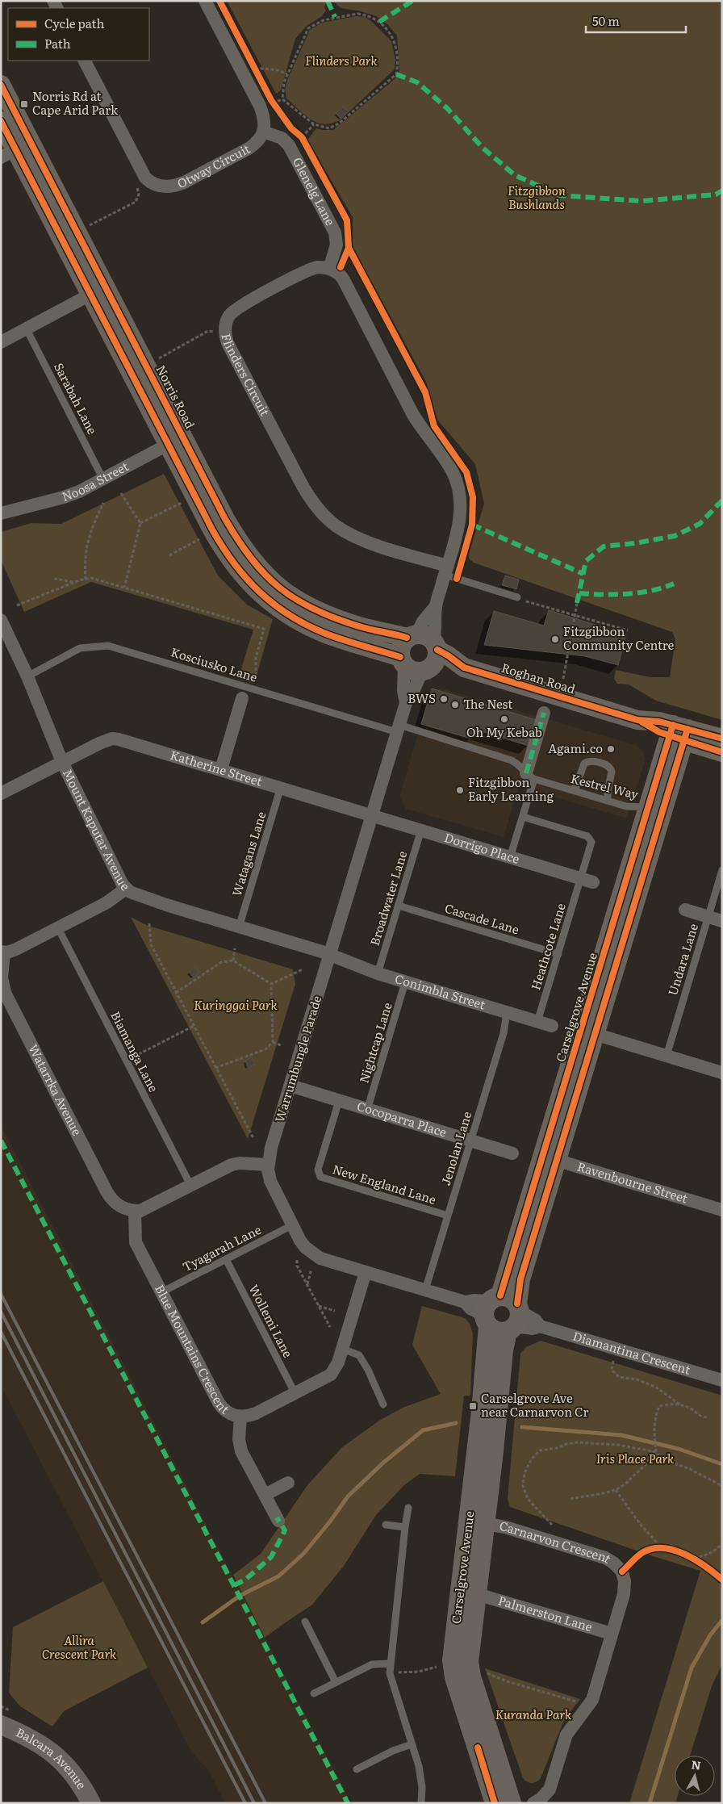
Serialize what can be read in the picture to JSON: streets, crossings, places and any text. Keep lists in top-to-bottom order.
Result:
{
  "streets": {
    "street": [
      "Otway Circuit",
      "Glenelg Lane",
      "Flinders Circuit",
      "Norris Road",
      "Noosa Street",
      "Roghan Road",
      "Katherine Street",
      "Mount Kaputar Avenue",
      "Dorrigo Place",
      "Conimbla Street",
      "Carselgrove Avenue",
      "Warrumbungle Parade",
      "Watarrka Avenue",
      "Cocoparra Place",
      "Ravenbourne Street",
      "Blue Mountains Crescent",
      "Diamantina Crescent",
      "Carnarvon Crescent",
      "Palmerston Lane",
      "Balcara Avenue"
    ],
    "lane": [
      "Sarabah Lane",
      "Kosciusko Lane",
      "Kestrel Way",
      "Watagans Lane",
      "Broadwater Lane",
      "Cascade Lane",
      "Heathcote Lane",
      "Undara Lane",
      "Nightcap Lane",
      "Biamanga Lane",
      "Jenolan Lane",
      "New England Lane",
      "Tyagarah Lane",
      "Wollemi Lane"
    ]
  },
  "crossings": [
    ["Otway Circuit", "Glenelg Lane"],
    ["Glenelg Lane", "Flinders Circuit"],
    ["Norris Road", "Noosa Street"],
    ["Norris Road", "Roghan Road"],
    ["Norris Road", "Warrumbungle Parade"],
    ["Sarabah Lane", "Noosa Street"],
    ["Kosciusko Lane", "Kestrel Way"],
    ["Kosciusko Lane", "Mount Kaputar Avenue"],
    ["Kosciusko Lane", "Warrumbungle Parade"],
    ["Roghan Road", "Carselgrove Avenue"],
    ["Roghan Road", "Warrumbungle Parade"],
    ["Katherine Street", "Mount Kaputar Avenue"],
    ["Katherine Street", "Dorrigo Place"],
    ["Katherine Street", "Watagans Lane"],
    ["Katherine Street", "Warrumbungle Parade"],
    ["Kestrel Way", "Carselgrove Avenue"],
    ["Kestrel Way", "Warrumbungle Parade"],
    ["Mount Kaputar Avenue", "Watagans Lane"],
    ["Mount Kaputar Avenue", "Conimbla Street"],
    ["Mount Kaputar Avenue", "Warrumbungle Parade"],
    ["Dorrigo Place", "Broadwater Lane"],
    ["Dorrigo Place", "Heathcote Lane"],
    ["Dorrigo Place", "Warrumbungle Parade"],
    ["Broadwater Lane", "Cascade Lane"],
    ["Broadwater Lane", "Conimbla Street"],
    ["Cascade Lane", "Heathcote Lane"],
    ["Heathcote Lane", "Conimbla Street"],
    ["Conimbla Street", "Nightcap Lane"],
    ["Conimbla Street", "Warrumbungle Parade"],
    ["Conimbla Street", "Jenolan Lane"],
    ["Carselgrove Avenue", "Warrumbungle Parade"],
    ["Carselgrove Avenue", "Ravenbourne Street"],
    ["Carselgrove Avenue", "Diamantina Crescent"],
    ["Carselgrove Avenue", "Carnarvon Crescent"],
    ["Carselgrove Avenue", "Palmerston Lane"],
    ["Nightcap Lane", "Cocoparra Place"],
    ["Warrumbungle Parade", "Cocoparra Place"],
    ["Warrumbungle Parade", "Jenolan Lane"],
    ["Warrumbungle Parade", "Tyagarah Lane"],
    ["Warrumbungle Parade", "Blue Mountains Crescent"],
    ["Warrumbungle Parade", "Diamantina Crescent"],
    ["Watarrka Avenue", "Blue Mountains Crescent"],
    ["Cocoparra Place", "Jenolan Lane"],
    ["Cocoparra Place", "New England Lane"],
    ["Jenolan Lane", "New England Lane"],
    ["Tyagarah Lane", "Wollemi Lane"],
    ["Tyagarah Lane", "Blue Mountains Crescent"],
    ["Wollemi Lane", "Blue Mountains Crescent"],
    ["Carnarvon Crescent", "Palmerston Lane"]
  ],
  "parks": [
    "Flinders Park",
    "Fitzgibbon Bushlands",
    "Kuringgai Park",
    "Iris Place Park",
    "Allira Crescent Park",
    "Kuranda Park"
  ],
  "places": {
    "transit": ["Norris Rd at Cape Arid Park", "Carselgrove Ave near Carnarvon Cr"],
    "other": [
      "Fitzgibbon Community Centre",
      "BWS",
      "The Nest",
      "Oh My Kebab",
      "Agami.co",
      "Fitzgibbon Early Learning"
    ]
  },
  "legend": ["Cycle path", "Path"],
  "scale_bar": "50 m",
  "north": "top"
}
